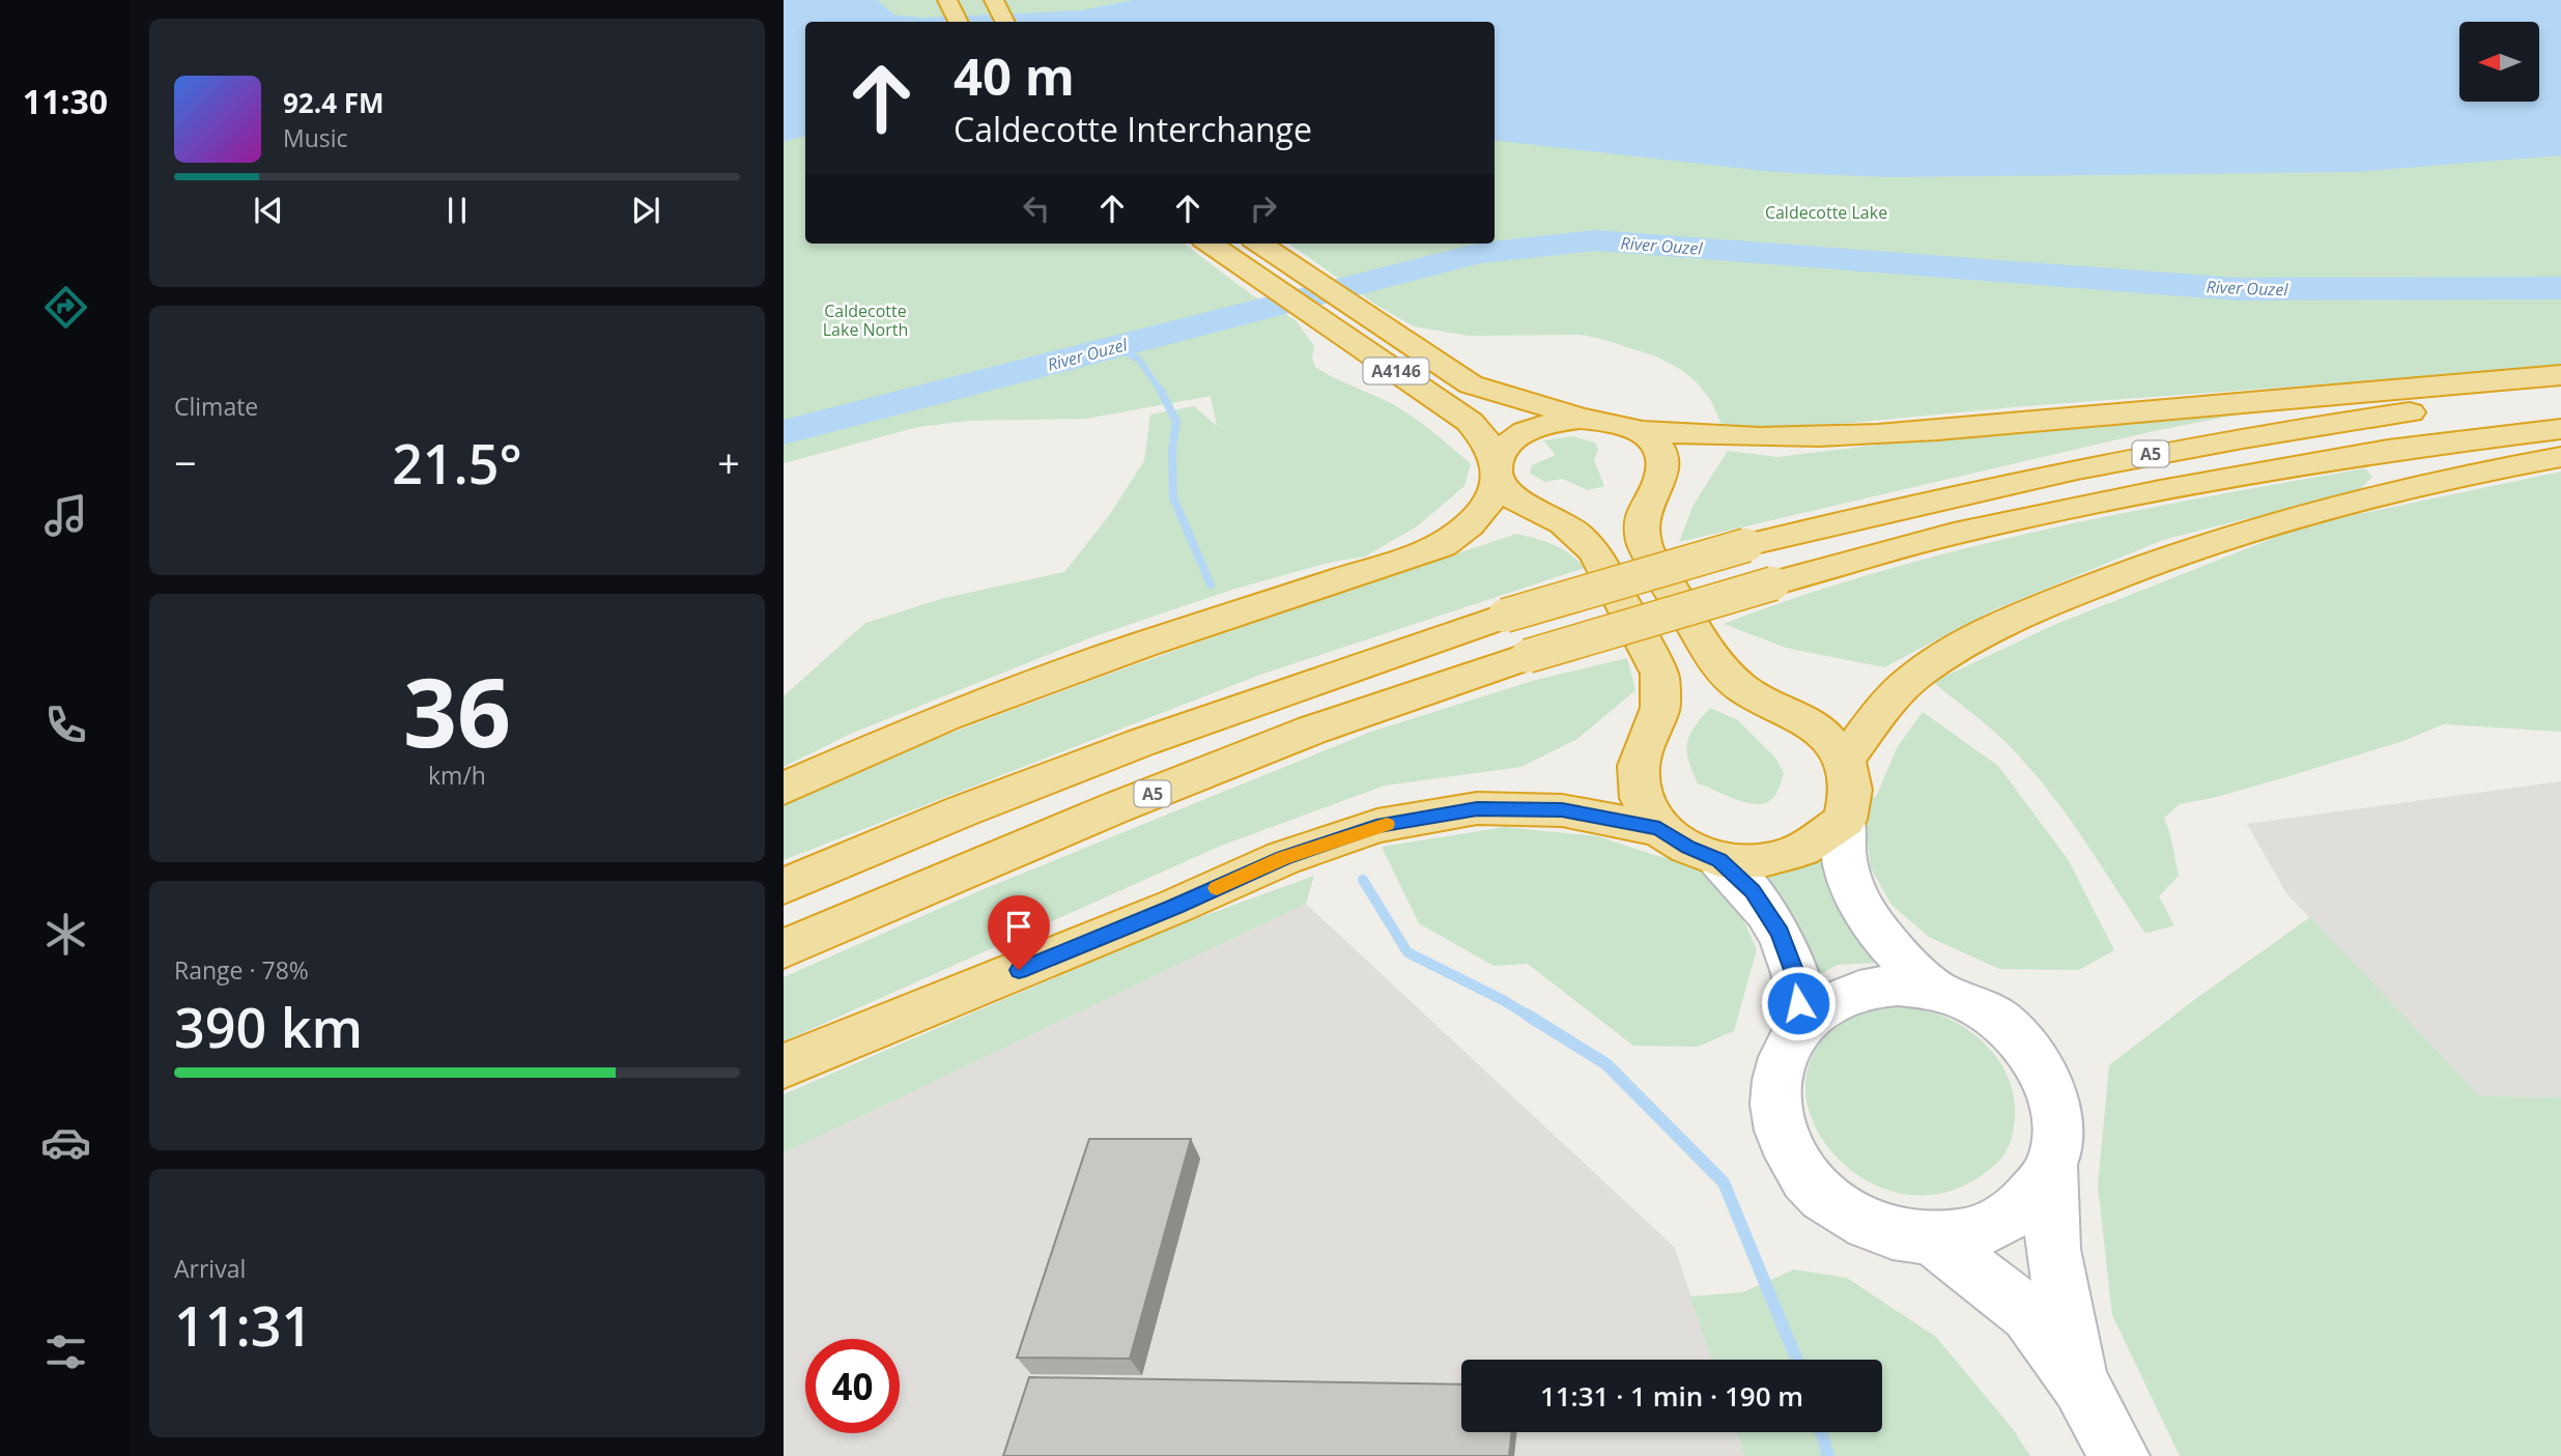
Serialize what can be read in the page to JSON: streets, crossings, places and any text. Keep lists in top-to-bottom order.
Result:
{
  "streets": {
    "highway": ["A4146", "A5"]
  },
  "water": ["River Ouzel"],
  "parks": ["Caldecotte Lake", "Caldecotte Lake North"],
  "north": "left",
  "page": {
    "tabs": "11:30",
    "turn": ["40 m", "Caldecotte Interchange"],
    "song": ["92.4 FM", "Music"],
    "tile": [
      "Climate",
      ["36", "km/h"],
      ["Range · 78%", "390 km"],
      ["Arrival", "11:31"]
    ],
    "heat": ["−", "21.5°", "+"],
    "limit": "40",
    "trip": "11:31 · 1 min · 190 m"
  }
}
